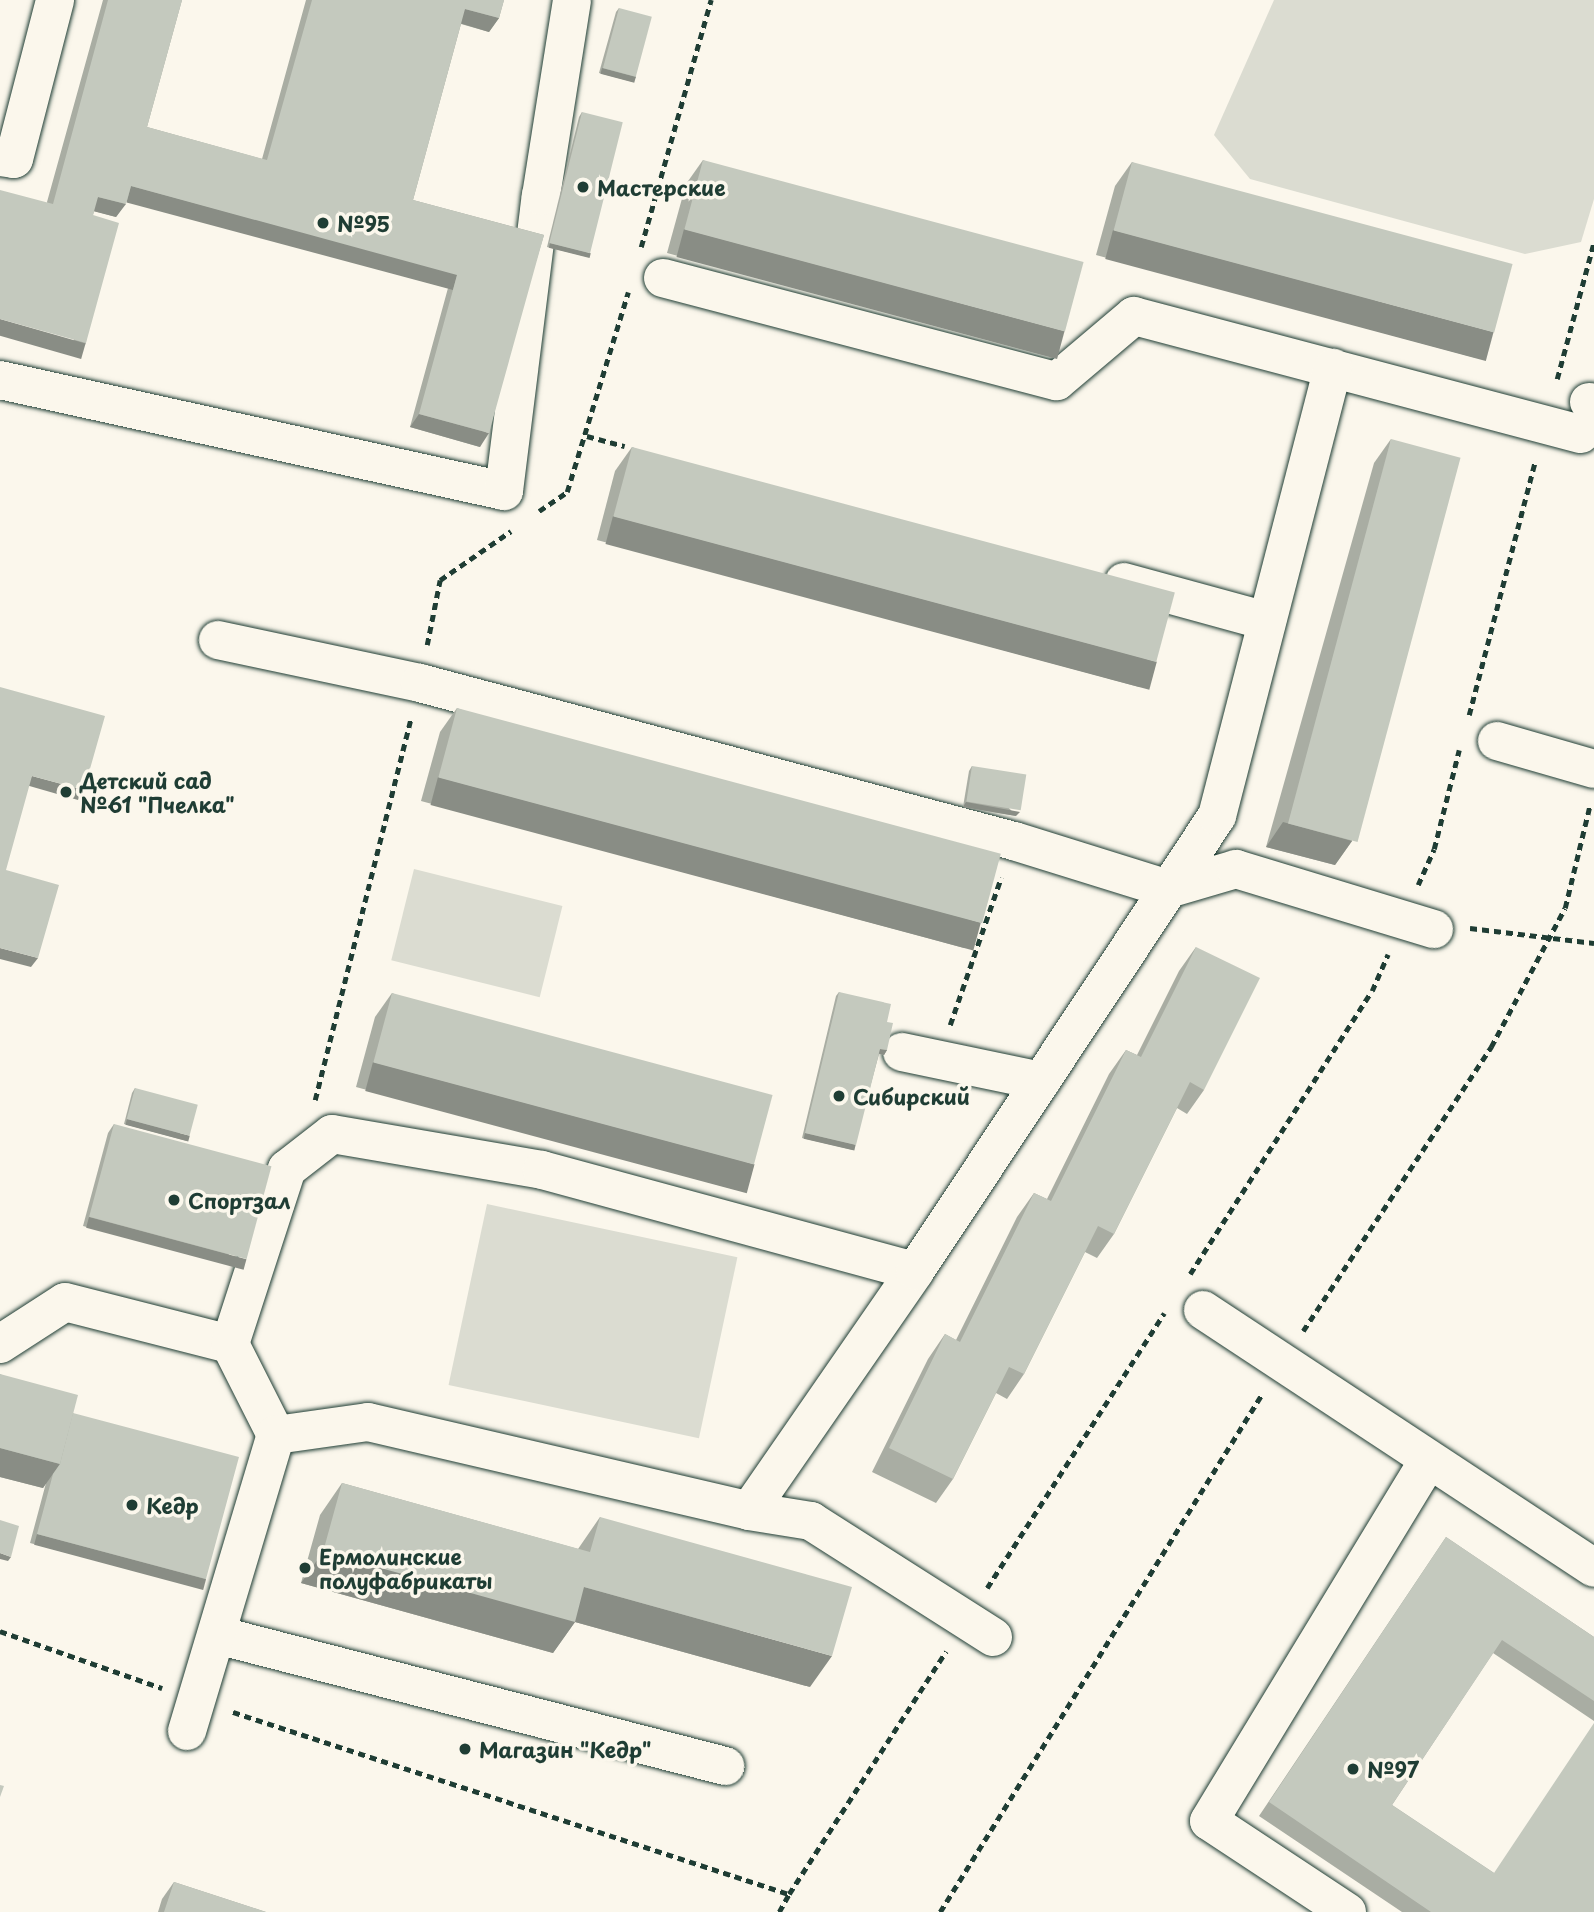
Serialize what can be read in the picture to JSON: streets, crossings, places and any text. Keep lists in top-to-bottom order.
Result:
{
  "places": [
    "Мастерские",
    "№95",
    "Детский сад №61 \"Пчелка\"",
    "Сибирский",
    "Спортзал",
    "Кедр",
    "Ермолинские полуфабрикаты",
    "Магазин \"Кедр\"",
    "№97"
  ]
}
